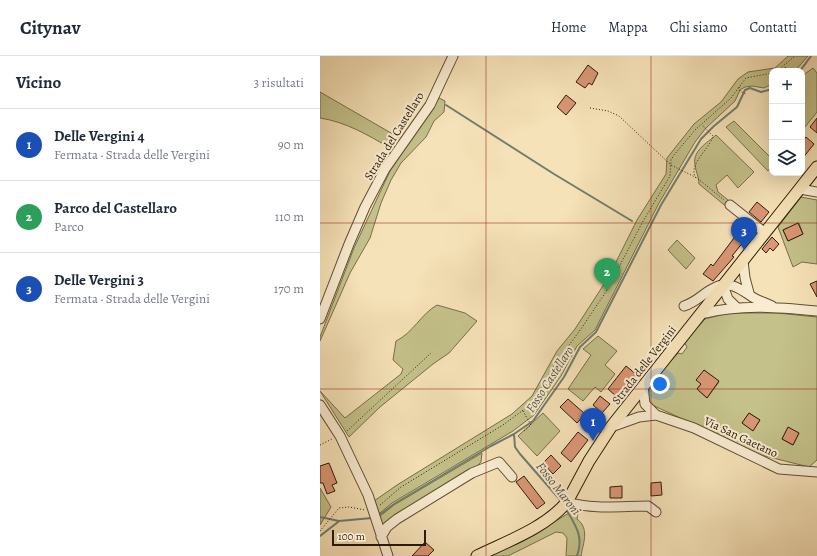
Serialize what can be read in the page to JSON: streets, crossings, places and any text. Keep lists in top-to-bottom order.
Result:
{
  "streets": {
    "main road": ["Strada delle Vergini"],
    "street": ["Strada del Castellaro", "Via San Gaetano"]
  },
  "crossings": [
    ["Strada delle Vergini", "Via San Gaetano"]
  ],
  "water": ["Fosso Castellaro", "Fosso Maroni"],
  "scale_bar": "100 m",
  "page": {
    "header": "Citynav",
    "nav": [
      "Home",
      "Mappa",
      "Chi siamo",
      "Contatti"
    ],
    "heading": ["Vicino", "3 risultati"],
    "map_buttons": ["+", "−"],
    "list": [
      {
        "mark": "1",
        "name": "Delle Vergini 4",
        "note": "Fermata · Strada delle Vergini",
        "value": "90 m"
      },
      {
        "mark": "2",
        "name": "Parco del Castellaro",
        "note": "Parco",
        "value": "110 m"
      },
      {
        "mark": "3",
        "name": "Delle Vergini 3",
        "note": "Fermata · Strada delle Vergini",
        "value": "170 m"
      }
    ],
    "pins": ["3", "2", "1"],
    "scale": "100 m"
  }
}
